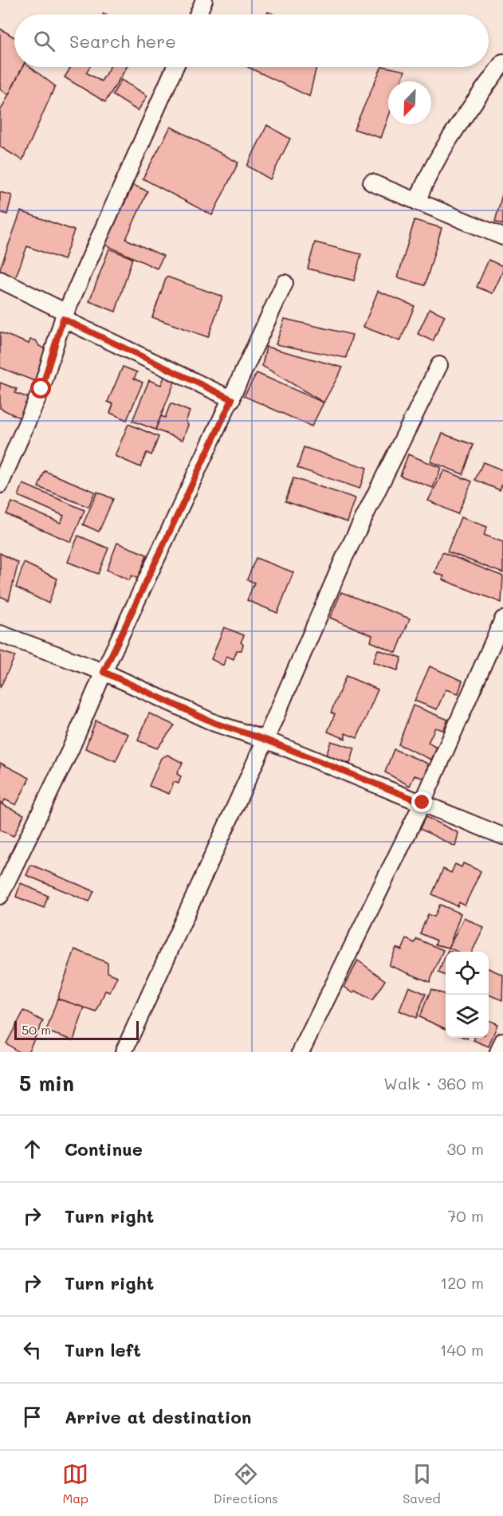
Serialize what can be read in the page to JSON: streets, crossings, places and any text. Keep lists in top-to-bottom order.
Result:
{
  "scale_bar": "50 m",
  "north": "bottom left",
  "page": {
    "search": "Search here",
    "scale": "50 m",
    "heading": ["5 min", "Walk · 360 m"],
    "list": [
      ["Continue", "30 m"],
      ["Turn right", "70 m"],
      ["Turn right", "120 m"],
      ["Turn left", "140 m"],
      "Arrive at destination"
    ],
    "nav": ["Map", "Directions", "Saved"]
  }
}
